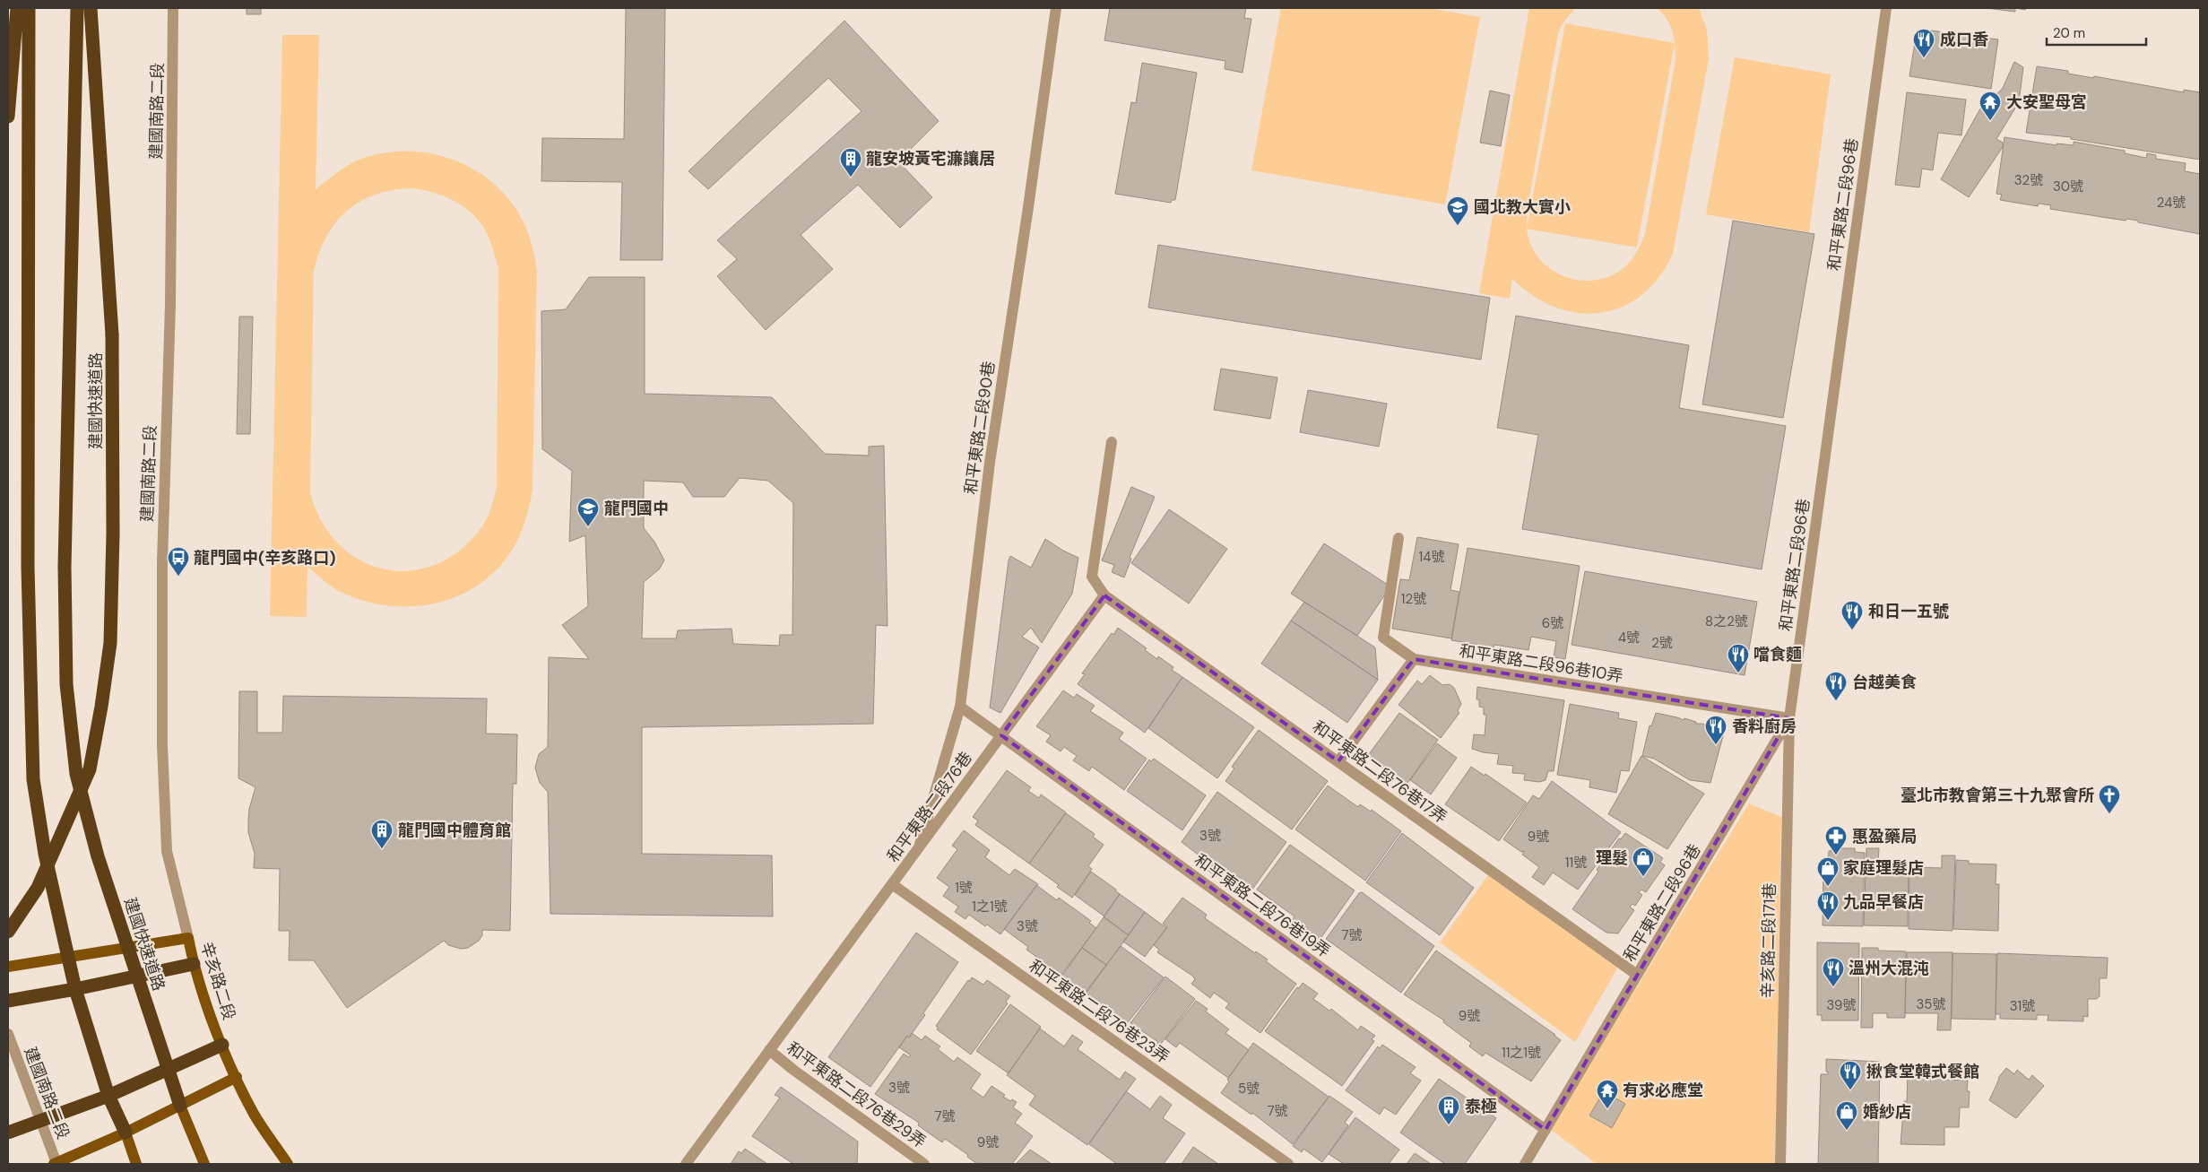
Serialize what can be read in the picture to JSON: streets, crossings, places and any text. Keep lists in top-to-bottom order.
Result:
{
  "streets": {
    "highway": ["建國快速道路"],
    "main road": ["辛亥路二段"],
    "street": [
      "建國南路二段",
      "和平東路二段96巷",
      "和平東路二段90巷",
      "和平東路二段96巷10弄",
      "和平東路二段76巷17弄",
      "和平東路二段76巷",
      "和平東路二段76巷19弄",
      "辛亥路二段171巷",
      "和平東路二段76巷23弄",
      "和平東路二段76巷29弄"
    ]
  },
  "crossings": [
    ["建國南路二段", "辛亥路二段"],
    ["和平東路二段96巷", "和平東路二段96巷10弄"],
    ["和平東路二段96巷", "和平東路二段76巷17弄"],
    ["和平東路二段96巷", "和平東路二段76巷19弄"],
    ["和平東路二段96巷", "辛亥路二段171巷"],
    ["建國快速道路", "辛亥路二段"],
    ["和平東路二段90巷", "和平東路二段76巷"],
    ["和平東路二段90巷", "和平東路二段76巷19弄"],
    ["和平東路二段96巷10弄", "辛亥路二段171巷"],
    ["和平東路二段76巷17弄", "和平東路二段76巷"],
    ["和平東路二段76巷", "和平東路二段76巷19弄"],
    ["和平東路二段76巷", "和平東路二段76巷23弄"],
    ["和平東路二段76巷", "和平東路二段76巷29弄"]
  ],
  "places": {
    "restaurant": [
      "成口香",
      "和日一五號",
      "噹食麵",
      "台越美食",
      "香料廚房",
      "九品早餐店",
      "溫州大混沌",
      "揪食堂韓式餐館"
    ],
    "temple": ["大安聖母宮", "有求必應堂"],
    "building": ["龍安坡黃宅濂讓居", "龍門國中體育館", "泰極"],
    "school or university": ["國北教大實小", "龍門國中"],
    "bus stop": ["龍門國中(辛亥路口)"],
    "church": ["臺北市教會第三十九聚會所"],
    "pharmacy": ["惠盈藥局"],
    "shop": ["理髮", "家庭理髮店", "婚紗店"]
  },
  "house_numbers": [
    "32號",
    "30號",
    "24號",
    "14號",
    "12號",
    "8之2號",
    "6號",
    "4號",
    "2號",
    "3號",
    "9號",
    "11號",
    "1號",
    "1之1號",
    "3號",
    "7號",
    "35號",
    "39號",
    "31號",
    "9號",
    "11之1號",
    "3號",
    "5號",
    "7號",
    "7號",
    "9號"
  ],
  "scale_bar": "20 m"
}
